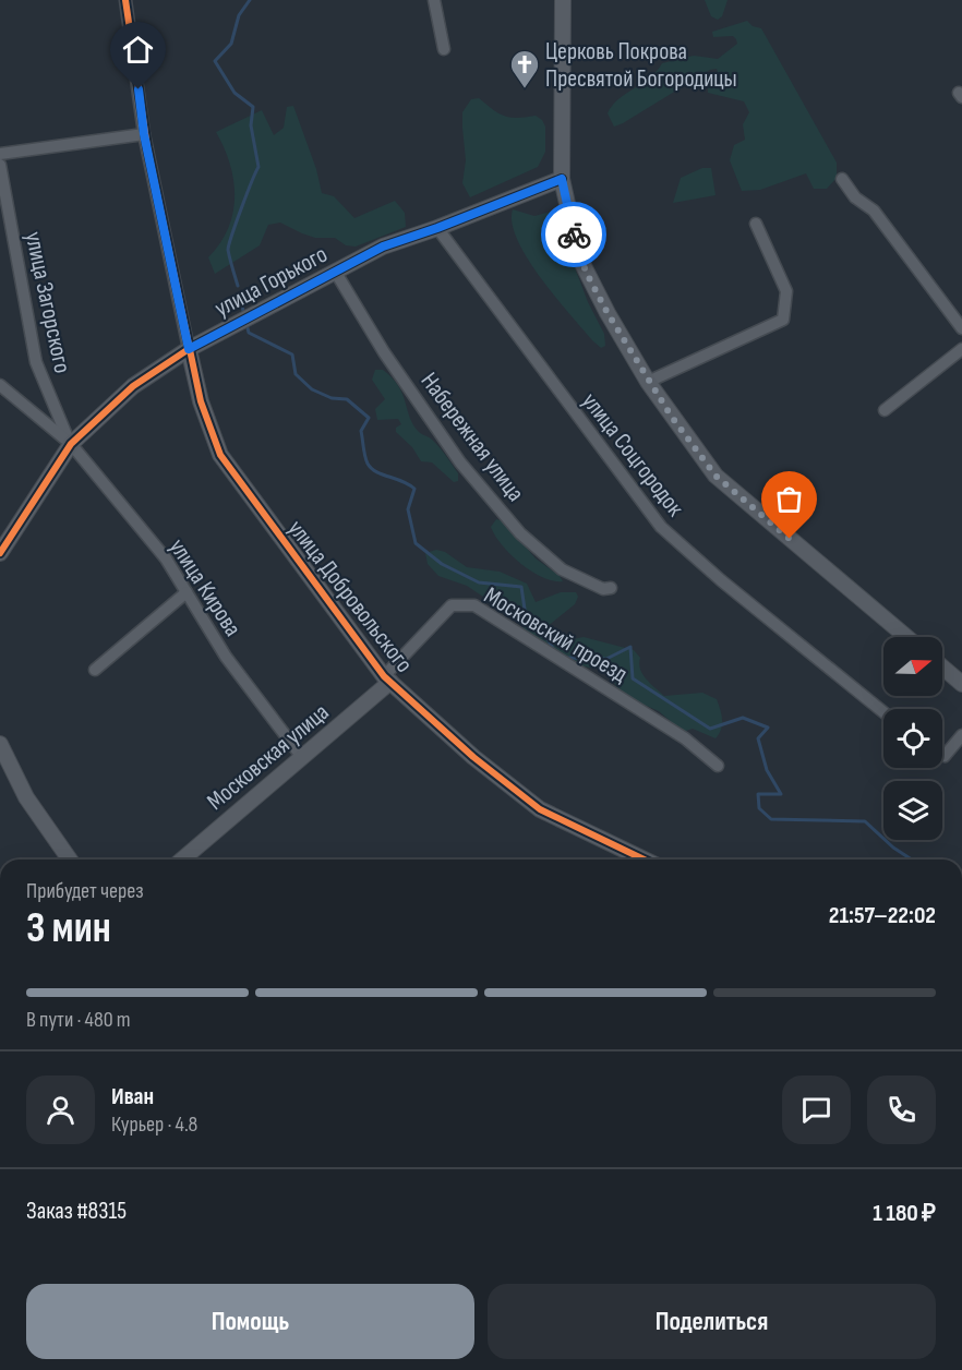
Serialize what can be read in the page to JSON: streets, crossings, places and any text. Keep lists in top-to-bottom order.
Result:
{
  "streets": {
    "street": [
      "улица Горького",
      "улица Загорского",
      "Набережная улица",
      "улица Соцгородок",
      "улица Кирова",
      "улица Добровольского",
      "Московский проезд",
      "Московская улица"
    ]
  },
  "crossings": [
    ["улица Горького", "улица Загорского"],
    ["улица Горького", "Набережная улица"],
    ["улица Горького", "улица Соцгородок"],
    ["улица Горького", "улица Кирова"],
    ["улица Горького", "улица Добровольского"],
    ["улица Загорского", "улица Кирова"],
    ["улица Кирова", "Московская улица"],
    ["улица Добровольского", "Московский проезд"],
    ["улица Добровольского", "Московская улица"],
    ["Московский проезд", "Московская улица"]
  ],
  "places": {
    "church": ["Церковь Покрова Пресвятой Богородицы"]
  },
  "north": "right",
  "page": {
    "heading": ["3 мин", "Прибудет через", "21:57–22:02"],
    "panel": [
      "Иван",
      "Курьер · 4.8",
      "Заказ #8315",
      "1 180 ₽"
    ],
    "bar": "В пути · 480 m",
    "buttons": ["Помощь", "Поделиться"]
  }
}
